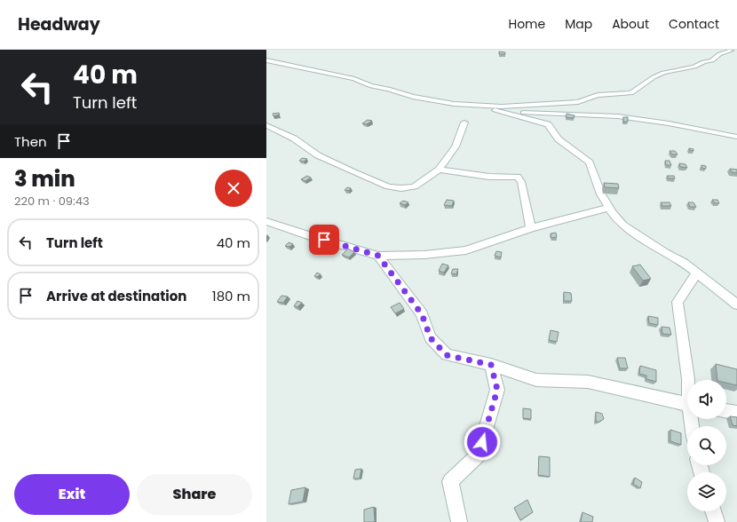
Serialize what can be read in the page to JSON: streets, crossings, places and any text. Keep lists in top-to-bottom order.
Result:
{
  "page": {
    "header": "Headway",
    "nav": [
      "Home",
      "Map",
      "About",
      "Contact"
    ],
    "turn": ["40 m", "Turn left"],
    "then": "Then",
    "heading": ["3 min", "220 m · 09:43"],
    "list": [
      {
        "name": "Turn left",
        "value": "40 m"
      },
      {
        "name": "Arrive at destination",
        "value": "180 m"
      }
    ],
    "buttons": ["Exit", "Share"]
  }
}
